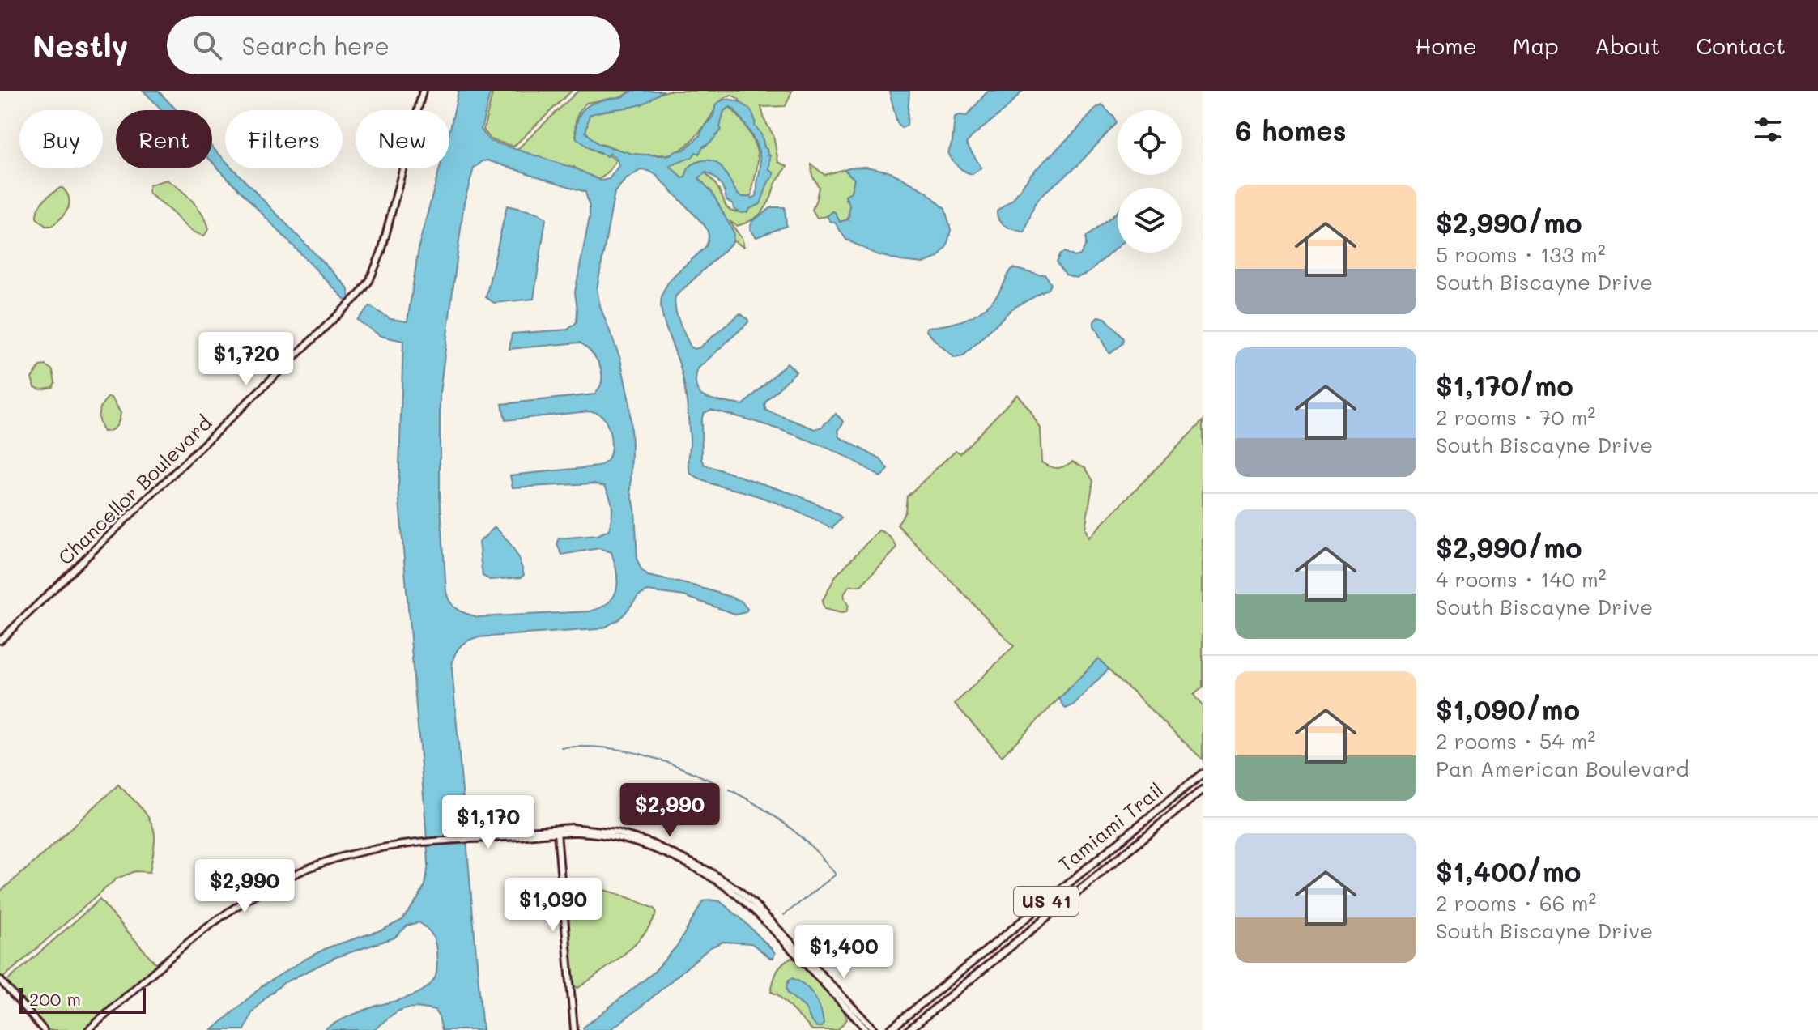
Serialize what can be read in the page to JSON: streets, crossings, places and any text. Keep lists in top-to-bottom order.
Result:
{
  "streets": {
    "main road": ["Tamiami Trail", "US 41"],
    "street": ["Chancellor Boulevard"]
  },
  "scale_bar": "200 m",
  "page": {
    "header": "Nestly",
    "search": "Search here",
    "nav": [
      "Home",
      "Map",
      "About",
      "Contact"
    ],
    "heading": "6 homes",
    "chip": [
      "Buy",
      "Rent",
      "Filters",
      "New"
    ],
    "list": [
      {
        "name": "$2,990/mo",
        "note": "5 rooms · 133 m² · South Biscayne Drive"
      },
      {
        "name": "$1,170/mo",
        "note": "2 rooms · 70 m² · South Biscayne Drive"
      },
      {
        "name": "$2,990/mo",
        "note": "4 rooms · 140 m² · South Biscayne Drive"
      },
      {
        "name": "$1,090/mo",
        "note": "2 rooms · 54 m² · Pan American Boulevard"
      },
      {
        "name": "$1,400/mo",
        "note": "2 rooms · 66 m² · South Biscayne Drive"
      }
    ],
    "price": [
      "$1,720",
      "$2,990",
      "$1,170",
      "$2,990",
      "$1,090",
      "$1,400"
    ],
    "scale": "200 m"
  }
}
